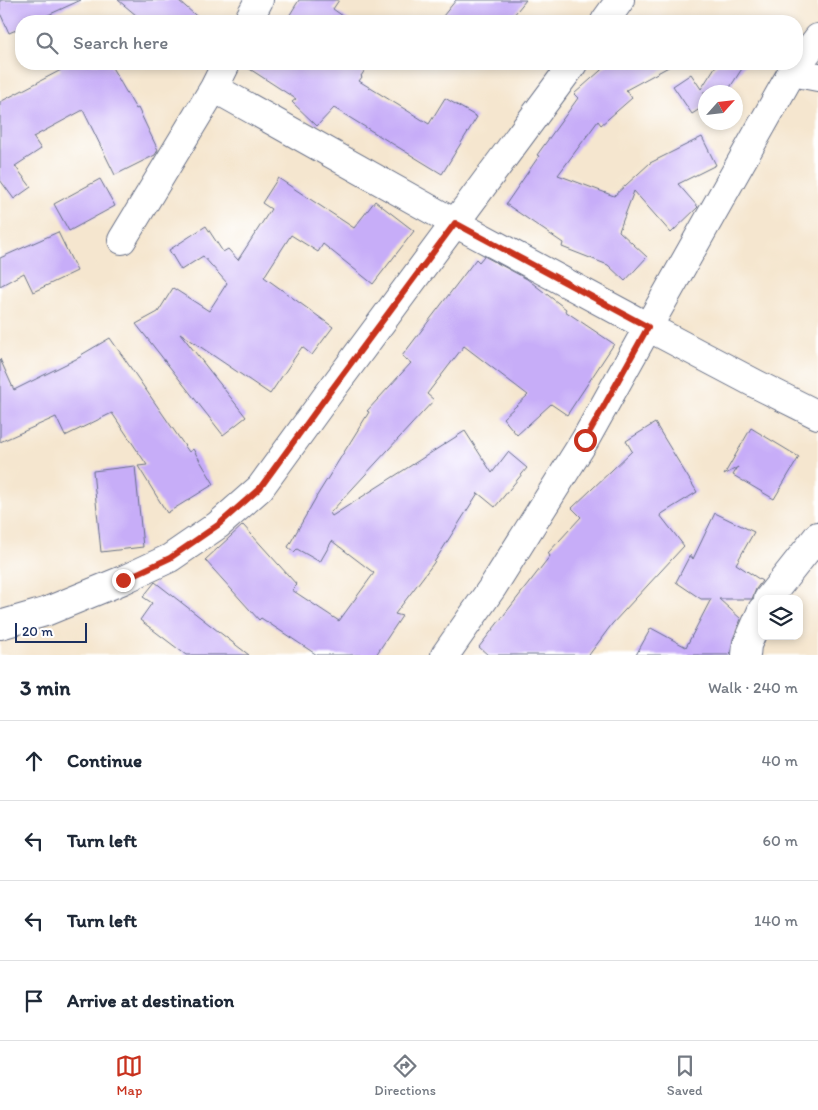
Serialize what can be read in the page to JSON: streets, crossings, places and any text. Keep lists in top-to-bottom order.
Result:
{
  "scale_bar": "20 m",
  "north": "top right",
  "page": {
    "search": "Search here",
    "scale": "20 m",
    "heading": ["3 min", "Walk · 240 m"],
    "list": [
      ["Continue", "40 m"],
      ["Turn left", "60 m"],
      ["Turn left", "140 m"],
      "Arrive at destination"
    ],
    "nav": ["Map", "Directions", "Saved"]
  }
}
